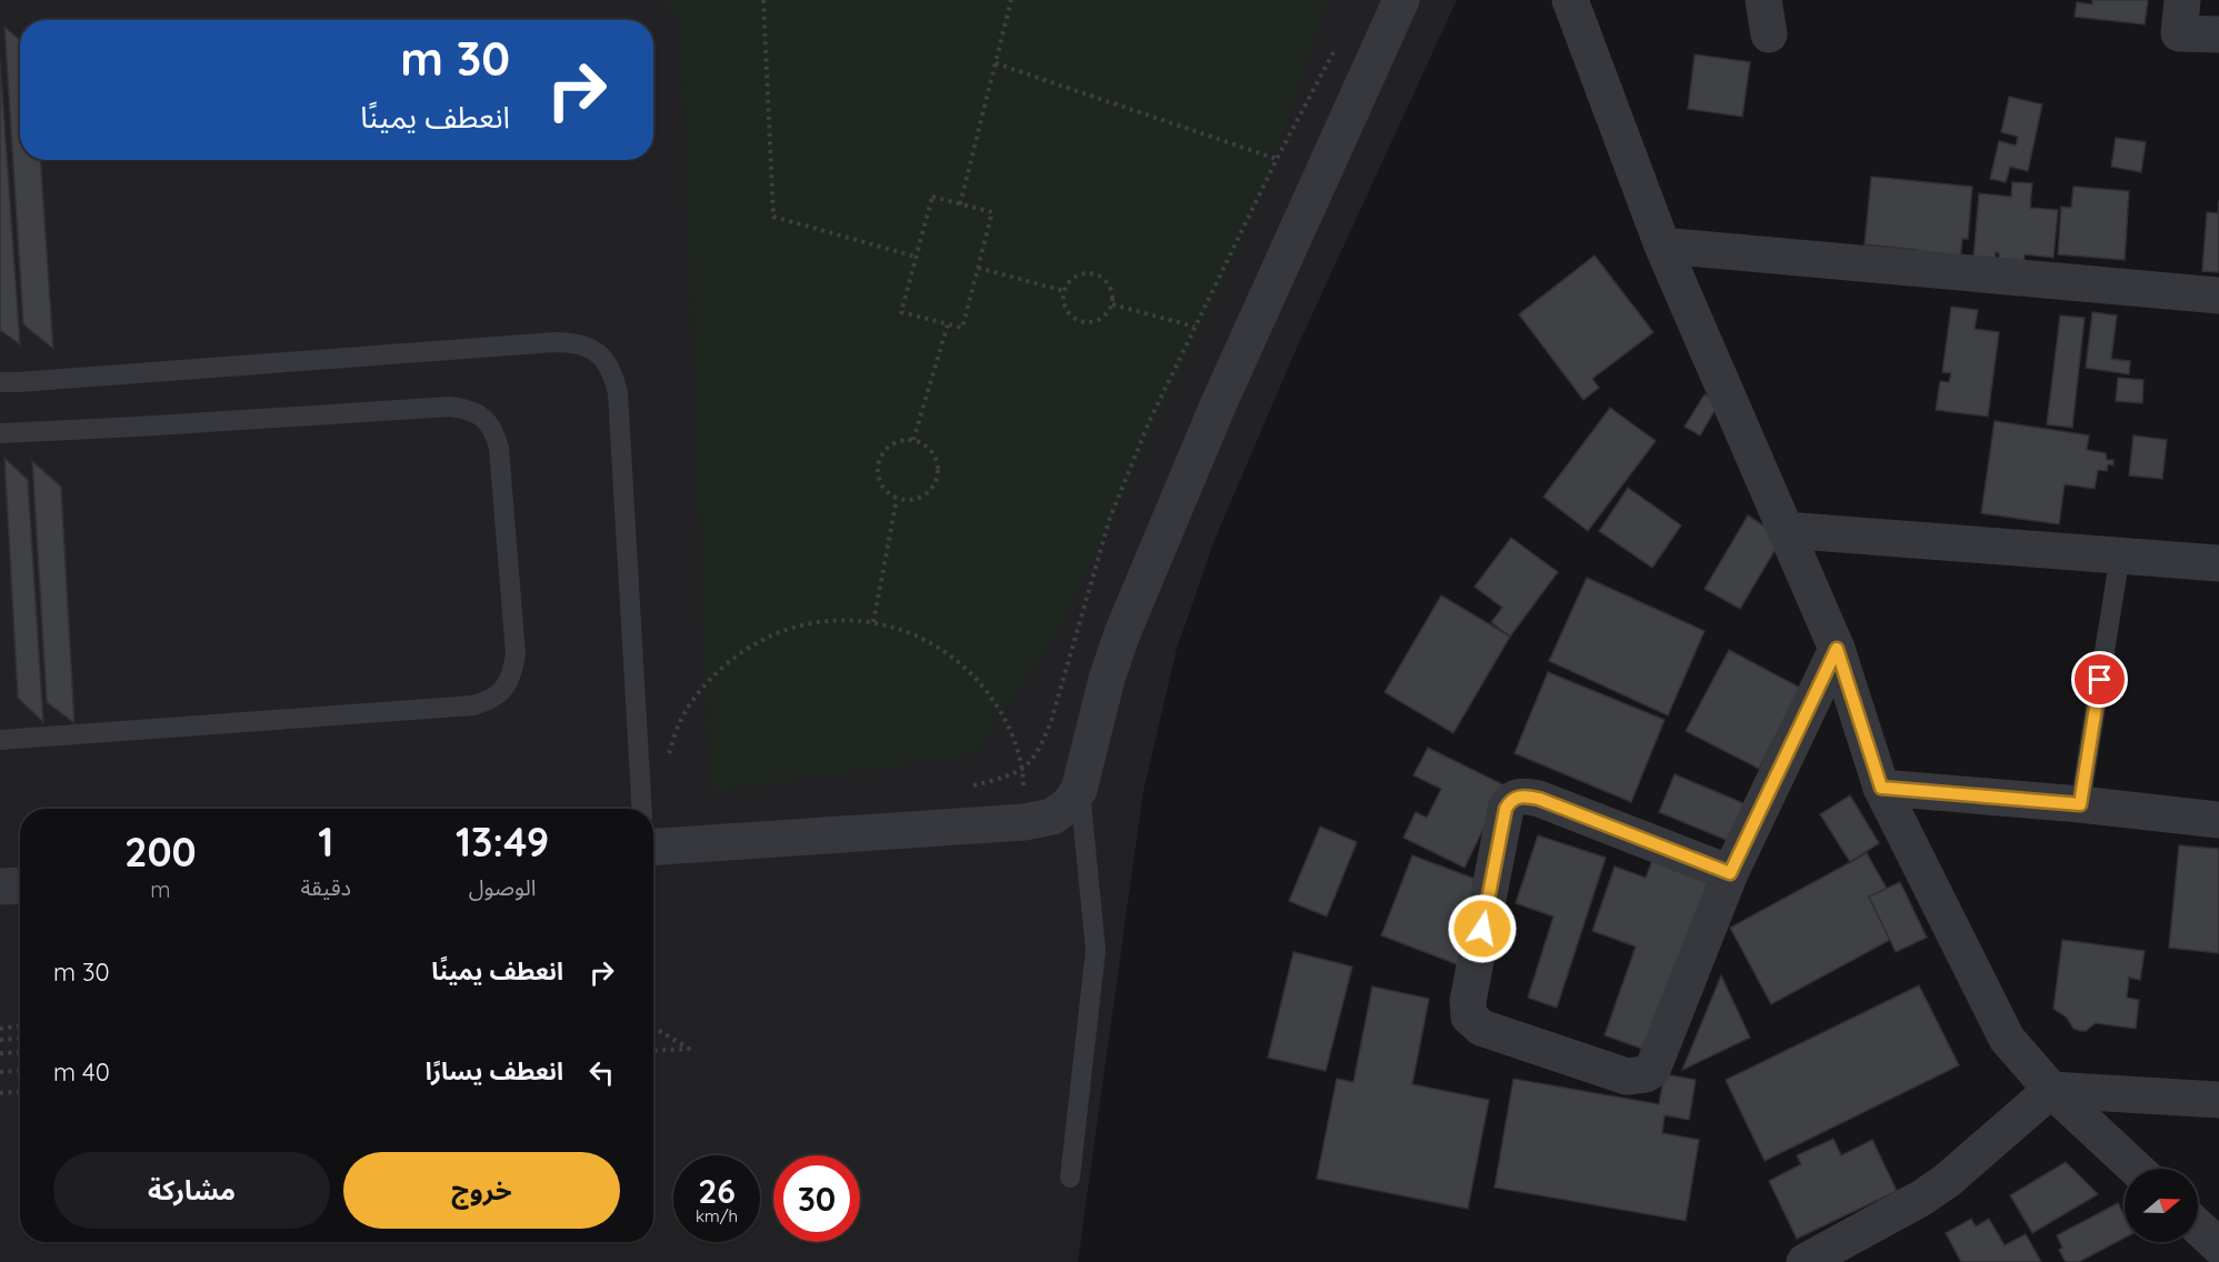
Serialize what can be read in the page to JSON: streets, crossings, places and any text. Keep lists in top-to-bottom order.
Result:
{
  "north": "right",
  "page": {
    "turn": ["30 m", "انعطف يمينًا"],
    "eta": [
      "13:49",
      "الوصول",
      "1",
      "دقيقة",
      "200",
      "m"
    ],
    "list": [
      {
        "name": "انعطف يمينًا",
        "value": "30 m"
      },
      {
        "name": "انعطف يسارًا",
        "value": "40 m"
      }
    ],
    "buttons": ["خروج", "مشاركة"],
    "speed": "26 km/h",
    "limit": "30"
  }
}
